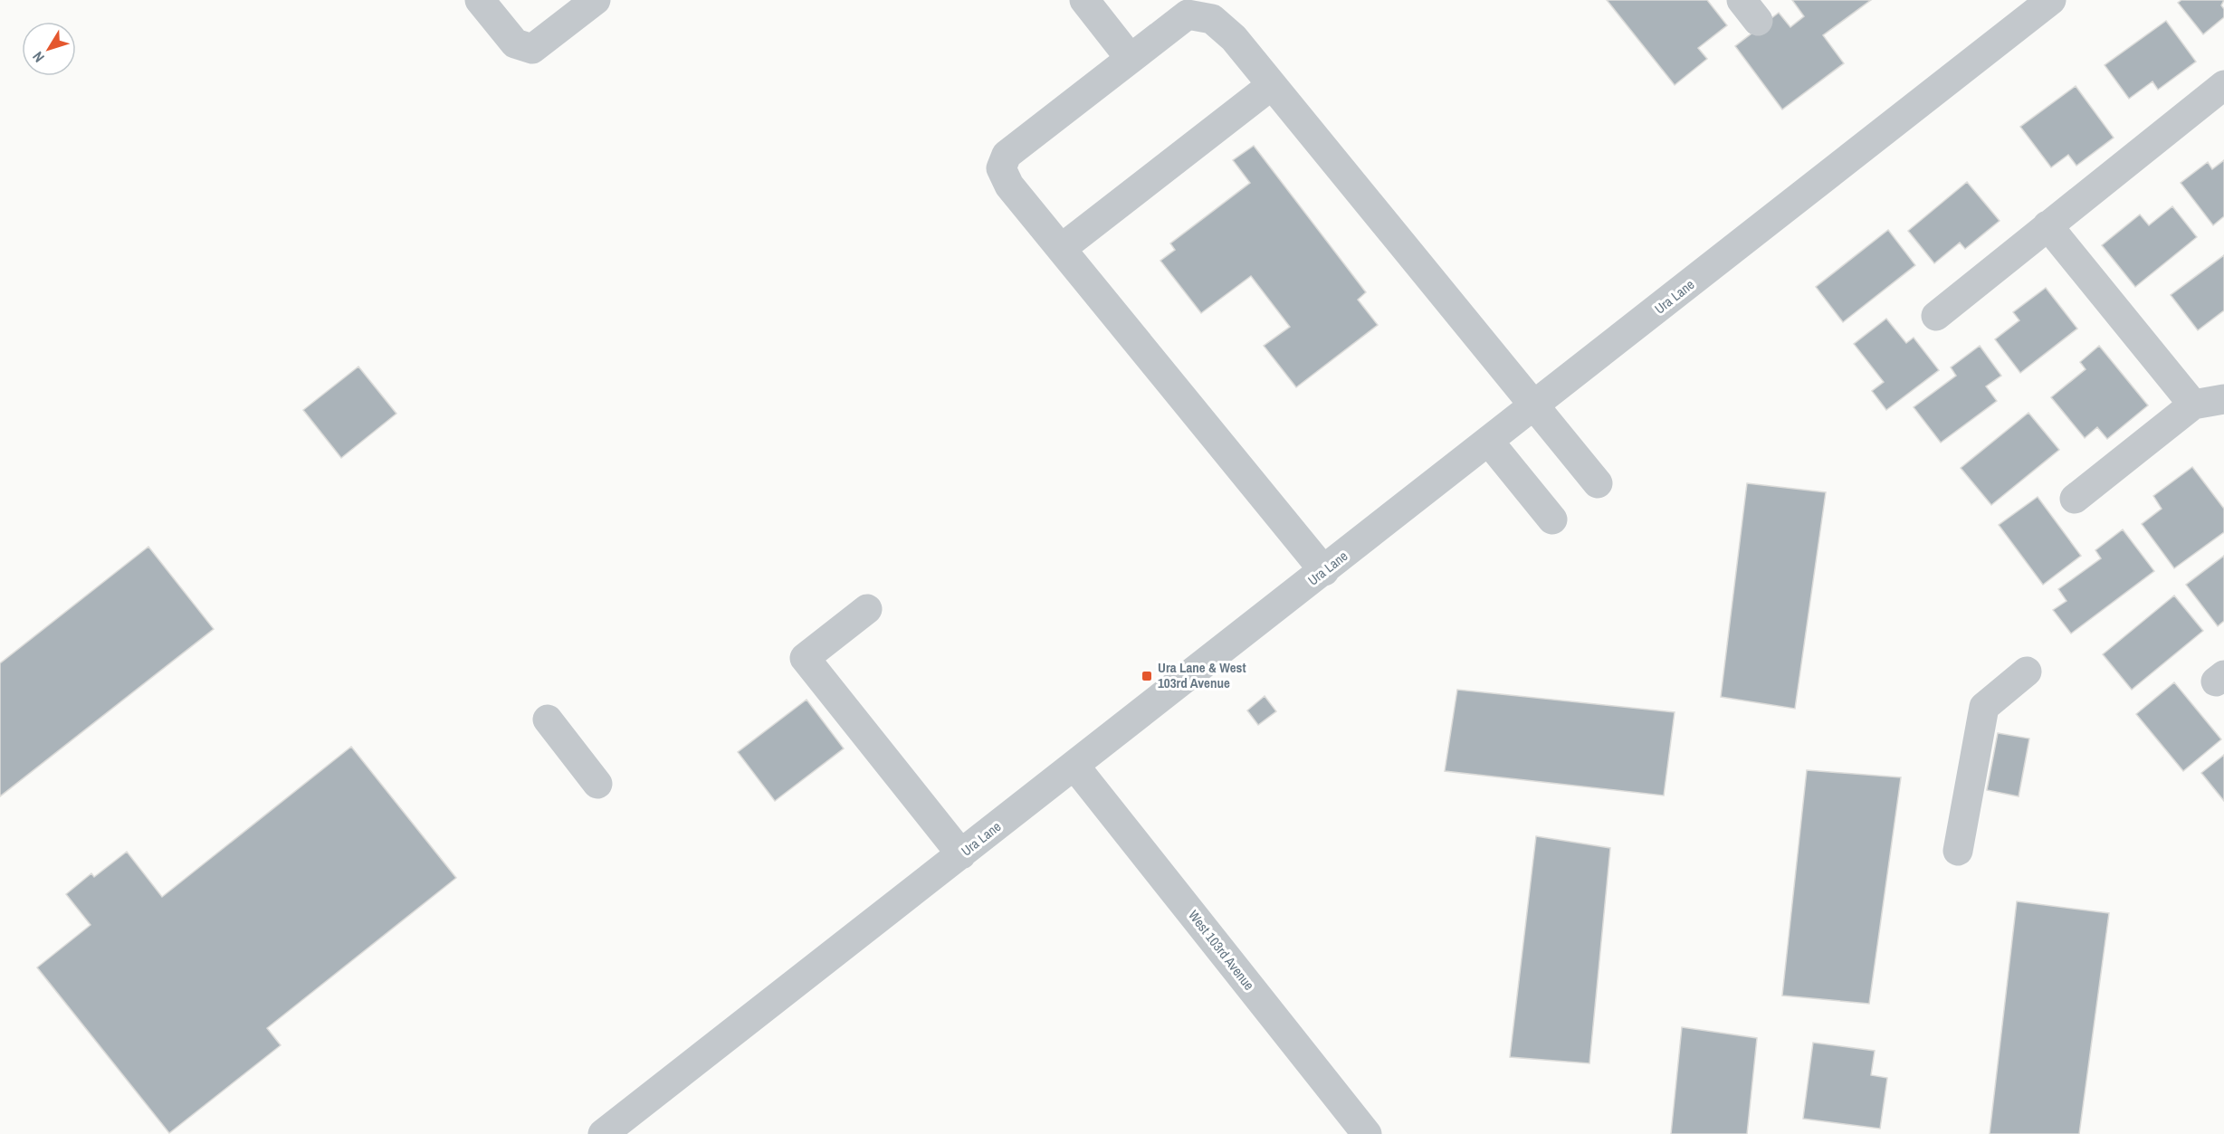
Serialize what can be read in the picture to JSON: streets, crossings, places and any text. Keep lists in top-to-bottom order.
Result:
{
  "streets": {
    "street": ["Ura Lane", "West 103rd Avenue"]
  },
  "crossings": [
    ["Ura Lane", "West 103rd Avenue"]
  ],
  "places": {
    "transit": ["Ura Lane & West 103rd Avenue"]
  },
  "north": "bottom left"
}
